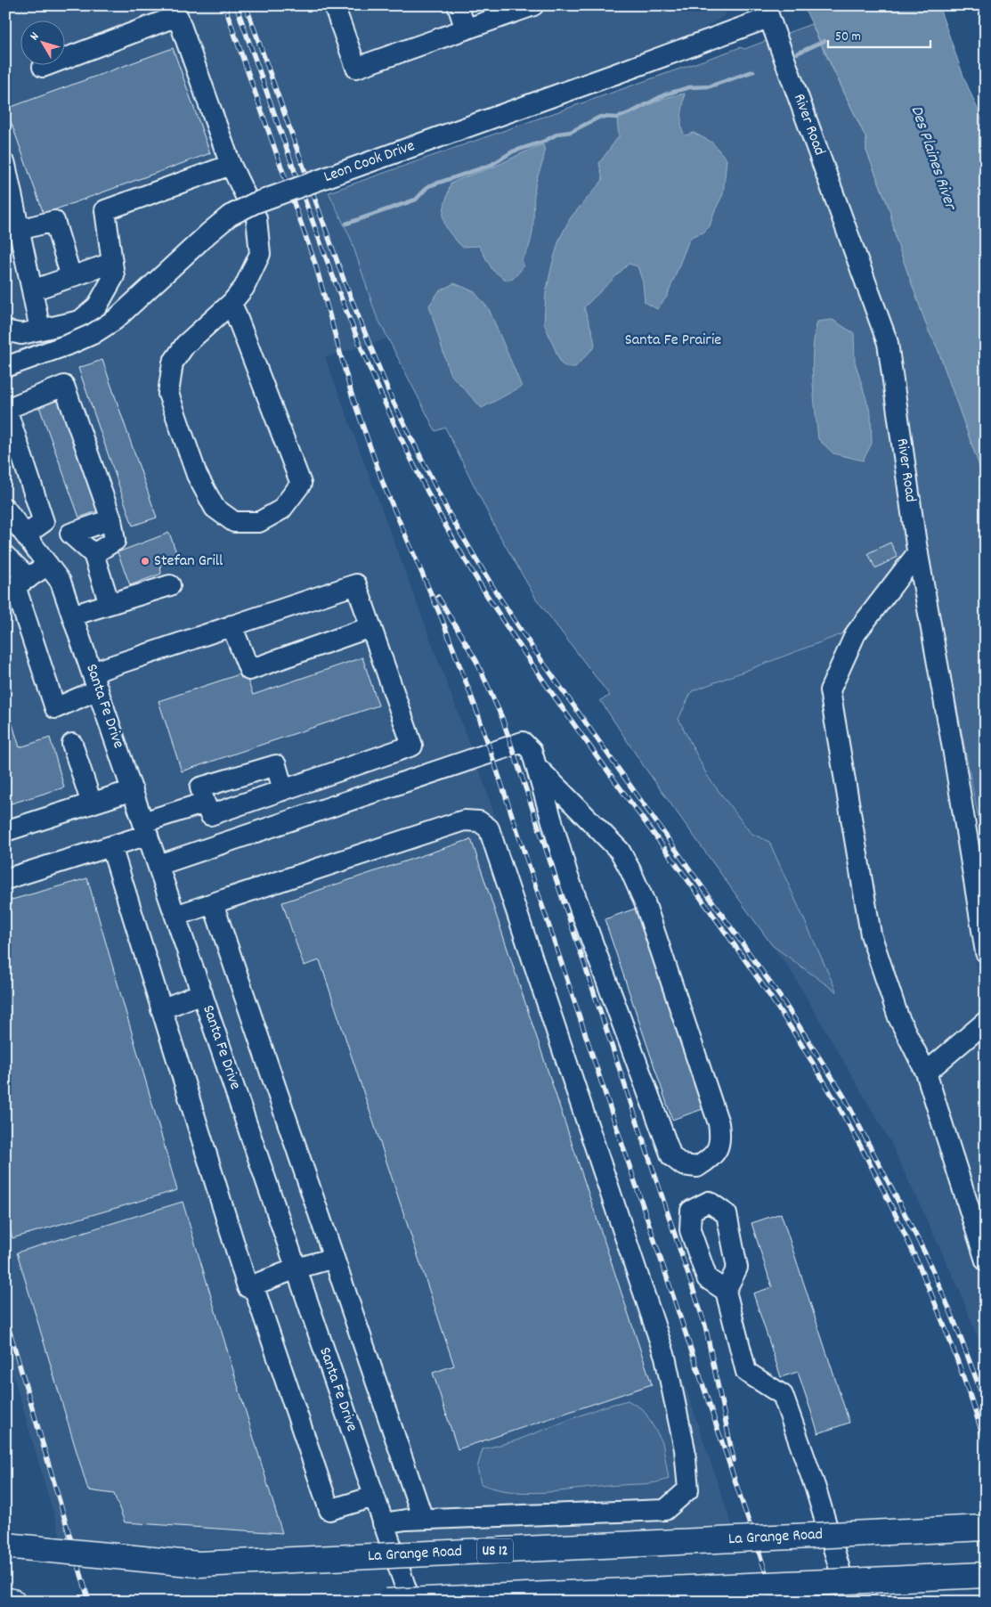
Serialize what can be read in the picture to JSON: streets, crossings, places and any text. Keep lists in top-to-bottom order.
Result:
{
  "streets": {
    "highway": ["La Grange Road", "US 12"],
    "street": ["River Road", "Leon Cook Drive", "Santa Fe Drive"]
  },
  "crossings": [
    ["River Road", "Leon Cook Drive"]
  ],
  "water": ["Des Plaines River"],
  "parks": ["Santa Fe Prairie"],
  "places": ["Stefan Grill"],
  "scale_bar": "50 m",
  "north": "top left"
}
